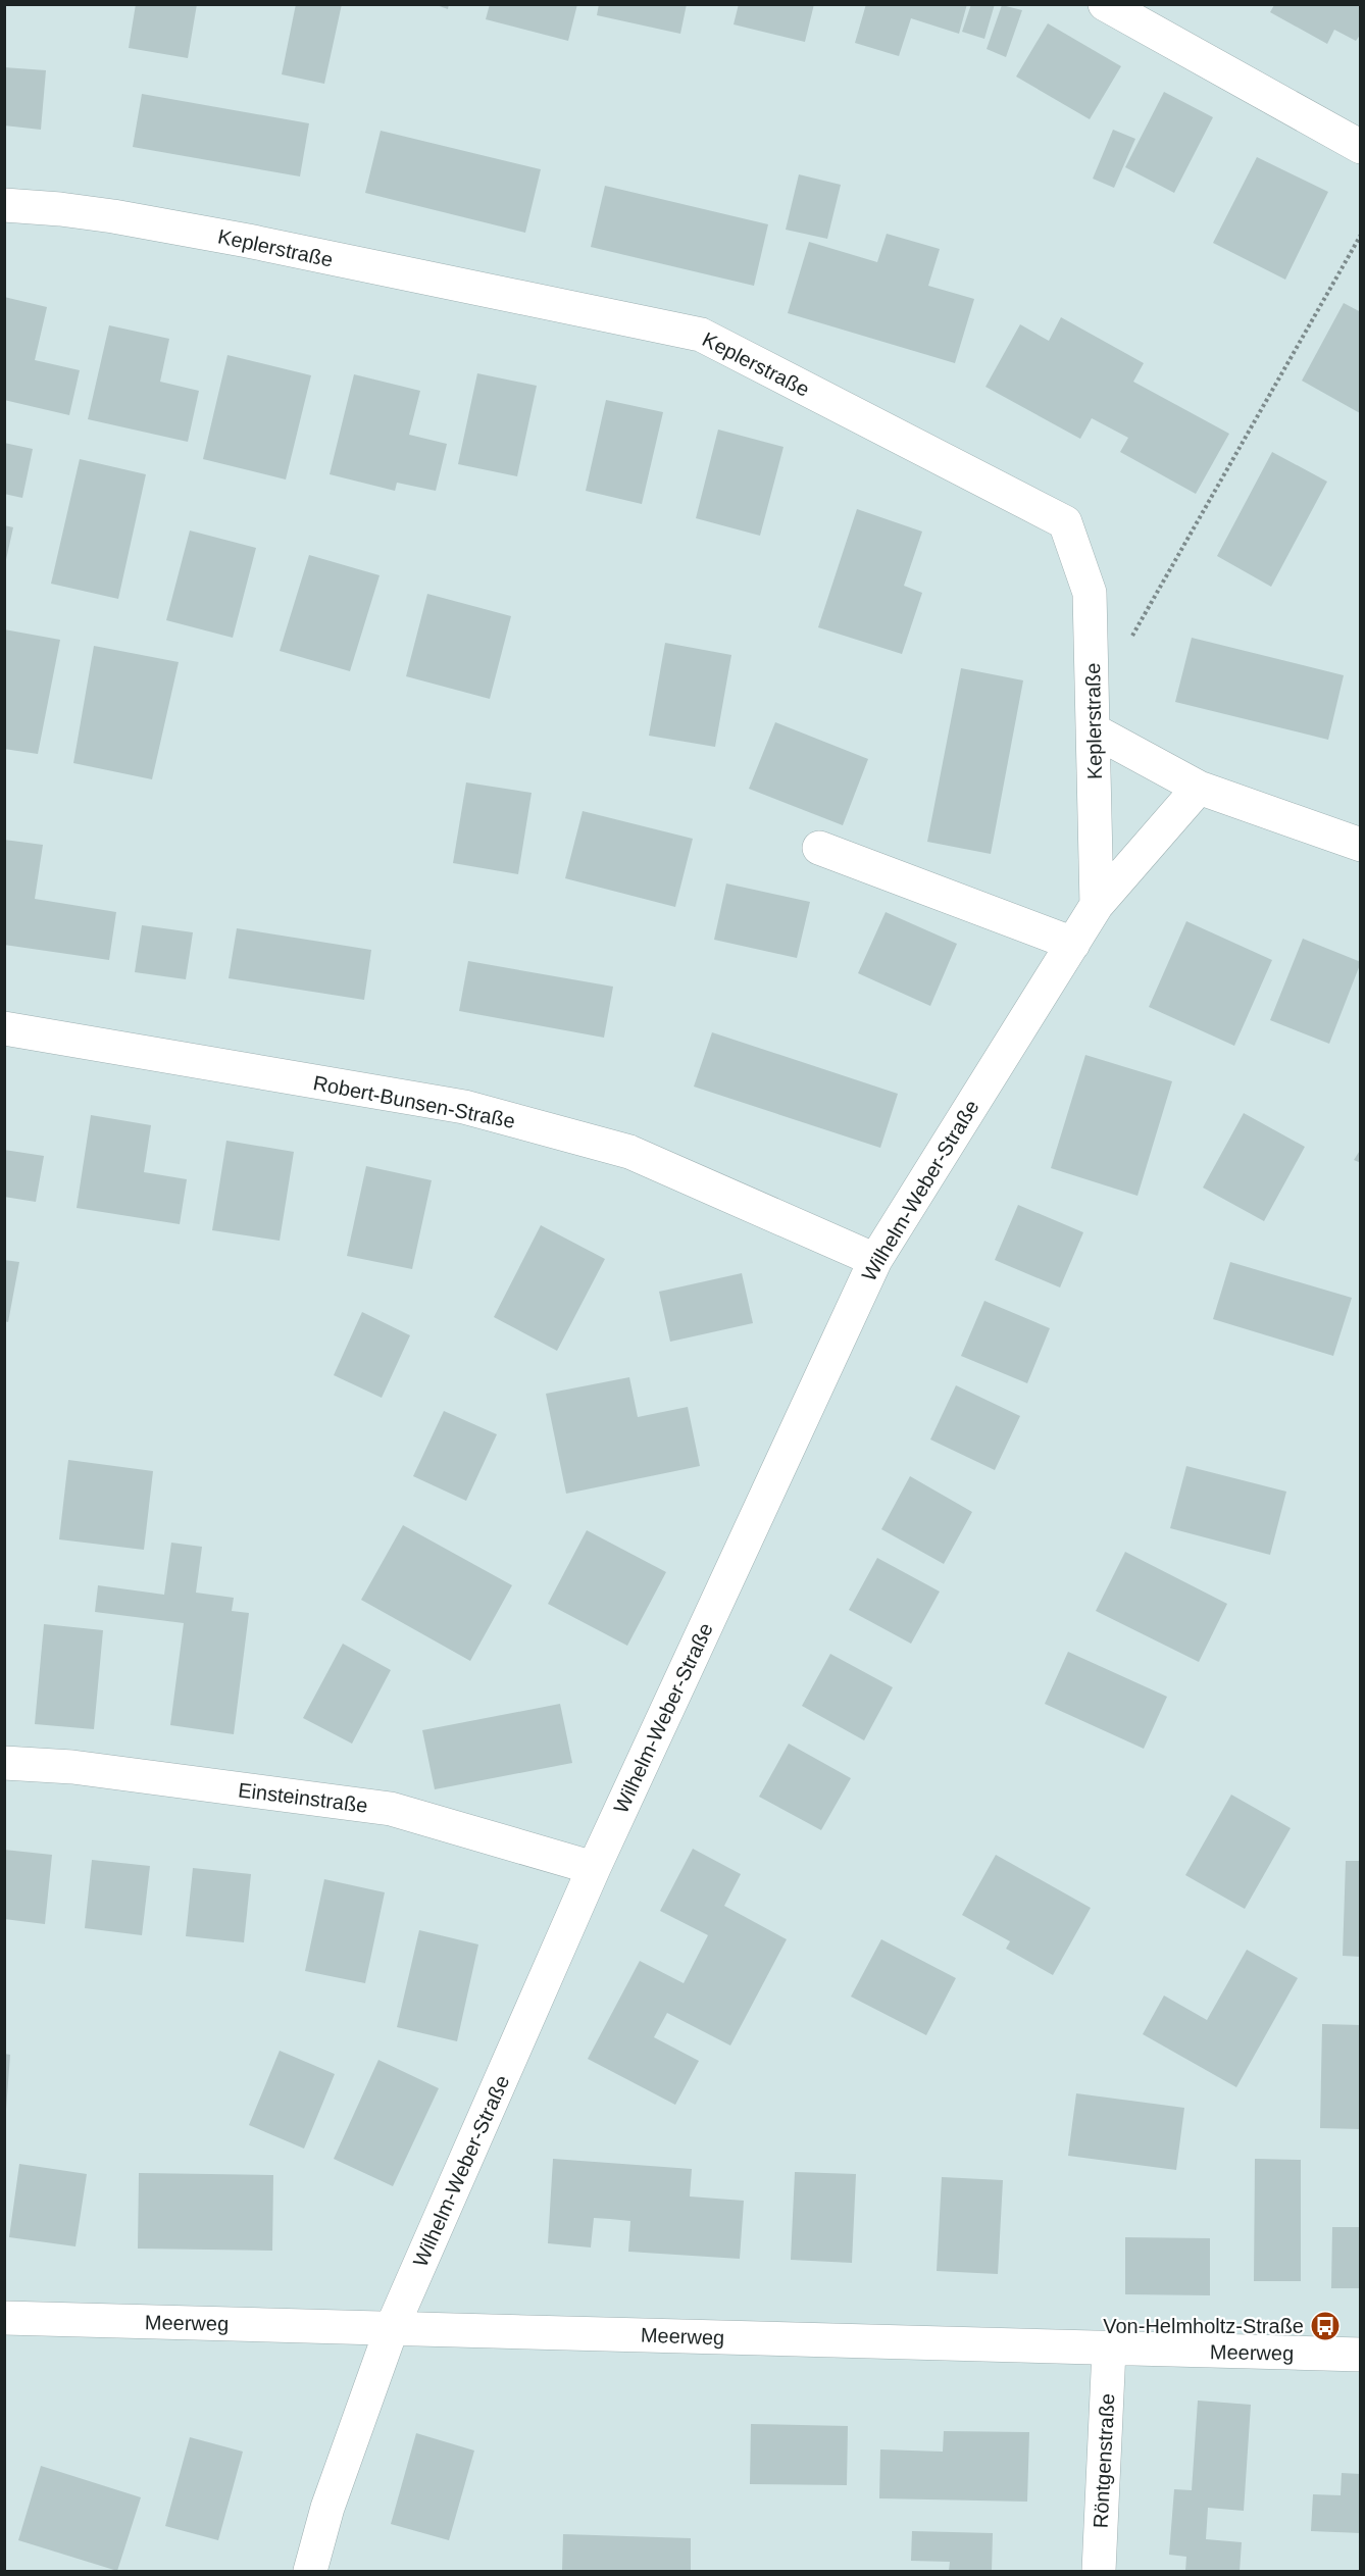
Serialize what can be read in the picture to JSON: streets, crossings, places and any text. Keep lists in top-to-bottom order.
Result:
{
  "streets": {
    "street": [
      "Keplerstraße",
      "Robert-Bunsen-Straße",
      "Wilhelm-Weber-Straße",
      "Einsteinstraße",
      "Meerweg",
      "Röntgenstraße"
    ]
  },
  "crossings": [
    ["Keplerstraße", "Wilhelm-Weber-Straße"],
    ["Robert-Bunsen-Straße", "Wilhelm-Weber-Straße"],
    ["Wilhelm-Weber-Straße", "Einsteinstraße"],
    ["Wilhelm-Weber-Straße", "Meerweg"],
    ["Meerweg", "Röntgenstraße"]
  ],
  "places": {
    "bus stop": ["Von-Helmholtz-Straße"]
  }
}
